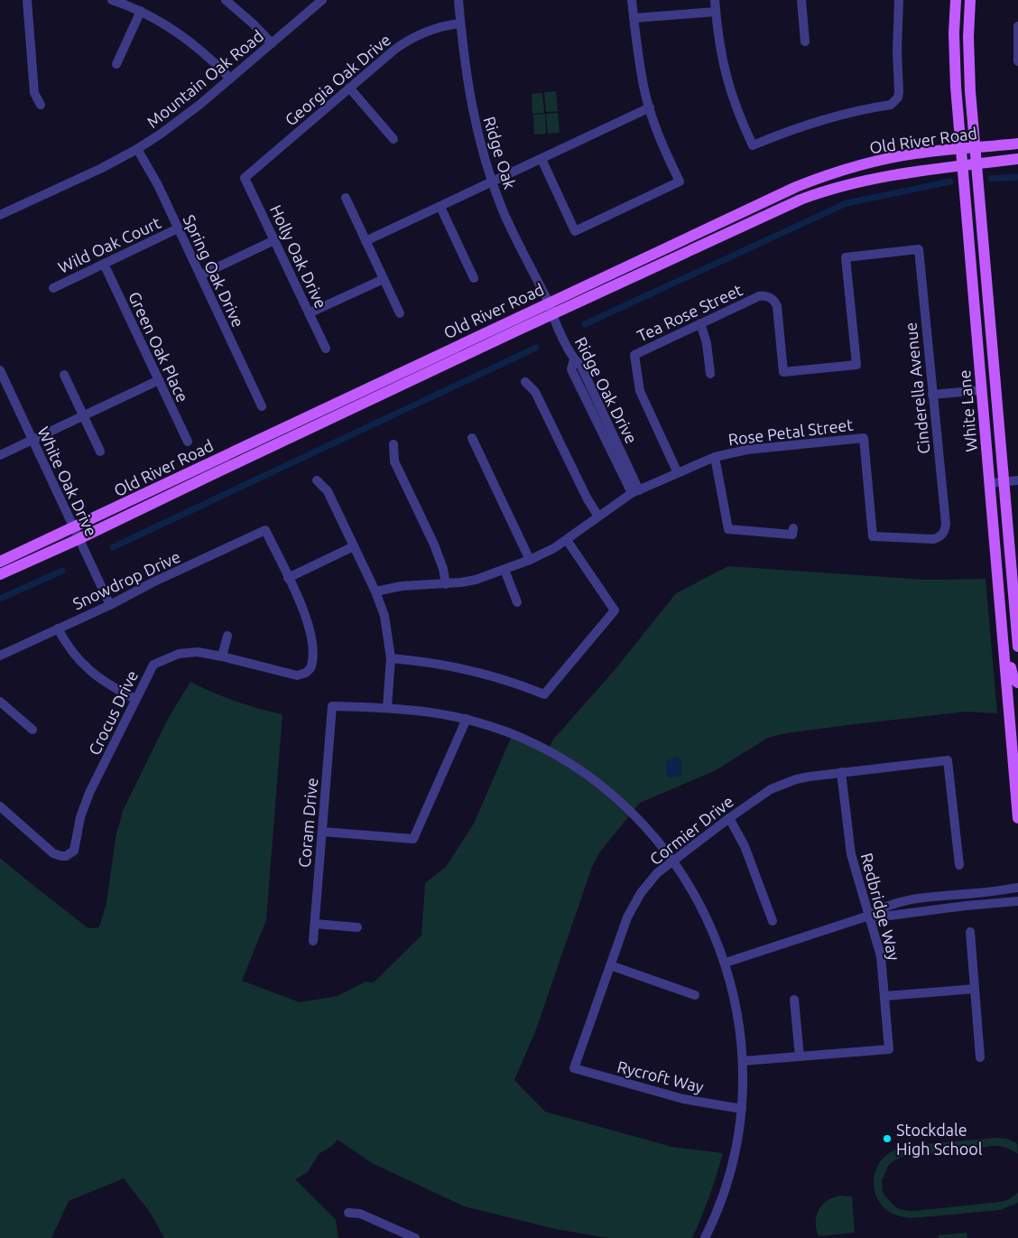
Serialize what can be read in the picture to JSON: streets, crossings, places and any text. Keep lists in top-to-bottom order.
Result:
{
  "streets": {
    "main road": ["Old River Road", "White Lane"],
    "street": [
      "Mountain Oak Road",
      "Georgia Oak Drive",
      "Ridge Oak",
      "Wild Oak Court",
      "Holly Oak Drive",
      "Spring Oak Drive",
      "Tea Rose Street",
      "Green Oak Place",
      "Cinderella Avenue",
      "Ridge Oak Drive",
      "Rose Petal Street",
      "White Oak Drive",
      "Snowdrop Drive",
      "Crocus Drive",
      "Coram Drive",
      "Cormier Drive",
      "Redbridge Way",
      "Rycroft Way"
    ]
  },
  "crossings": [
    ["Mountain Oak Road", "Spring Oak Drive"],
    ["Georgia Oak Drive", "Ridge Oak"],
    ["Georgia Oak Drive", "Holly Oak Drive"],
    ["Old River Road", "Ridge Oak"],
    ["Old River Road", "Ridge Oak Drive"],
    ["Old River Road", "White Lane"],
    ["Old River Road", "White Oak Drive"],
    ["Ridge Oak", "Ridge Oak Drive"],
    ["Wild Oak Court", "Spring Oak Drive"],
    ["Wild Oak Court", "Green Oak Place"],
    ["Tea Rose Street", "Cinderella Avenue"],
    ["Tea Rose Street", "Rose Petal Street"],
    ["Cinderella Avenue", "Rose Petal Street"],
    ["Ridge Oak Drive", "Rose Petal Street"],
    ["White Oak Drive", "Snowdrop Drive"],
    ["Snowdrop Drive", "Crocus Drive"],
    ["Cormier Drive", "Redbridge Way"],
    ["Cormier Drive", "Rycroft Way"]
  ],
  "places": ["Stockdale High School"]
}
